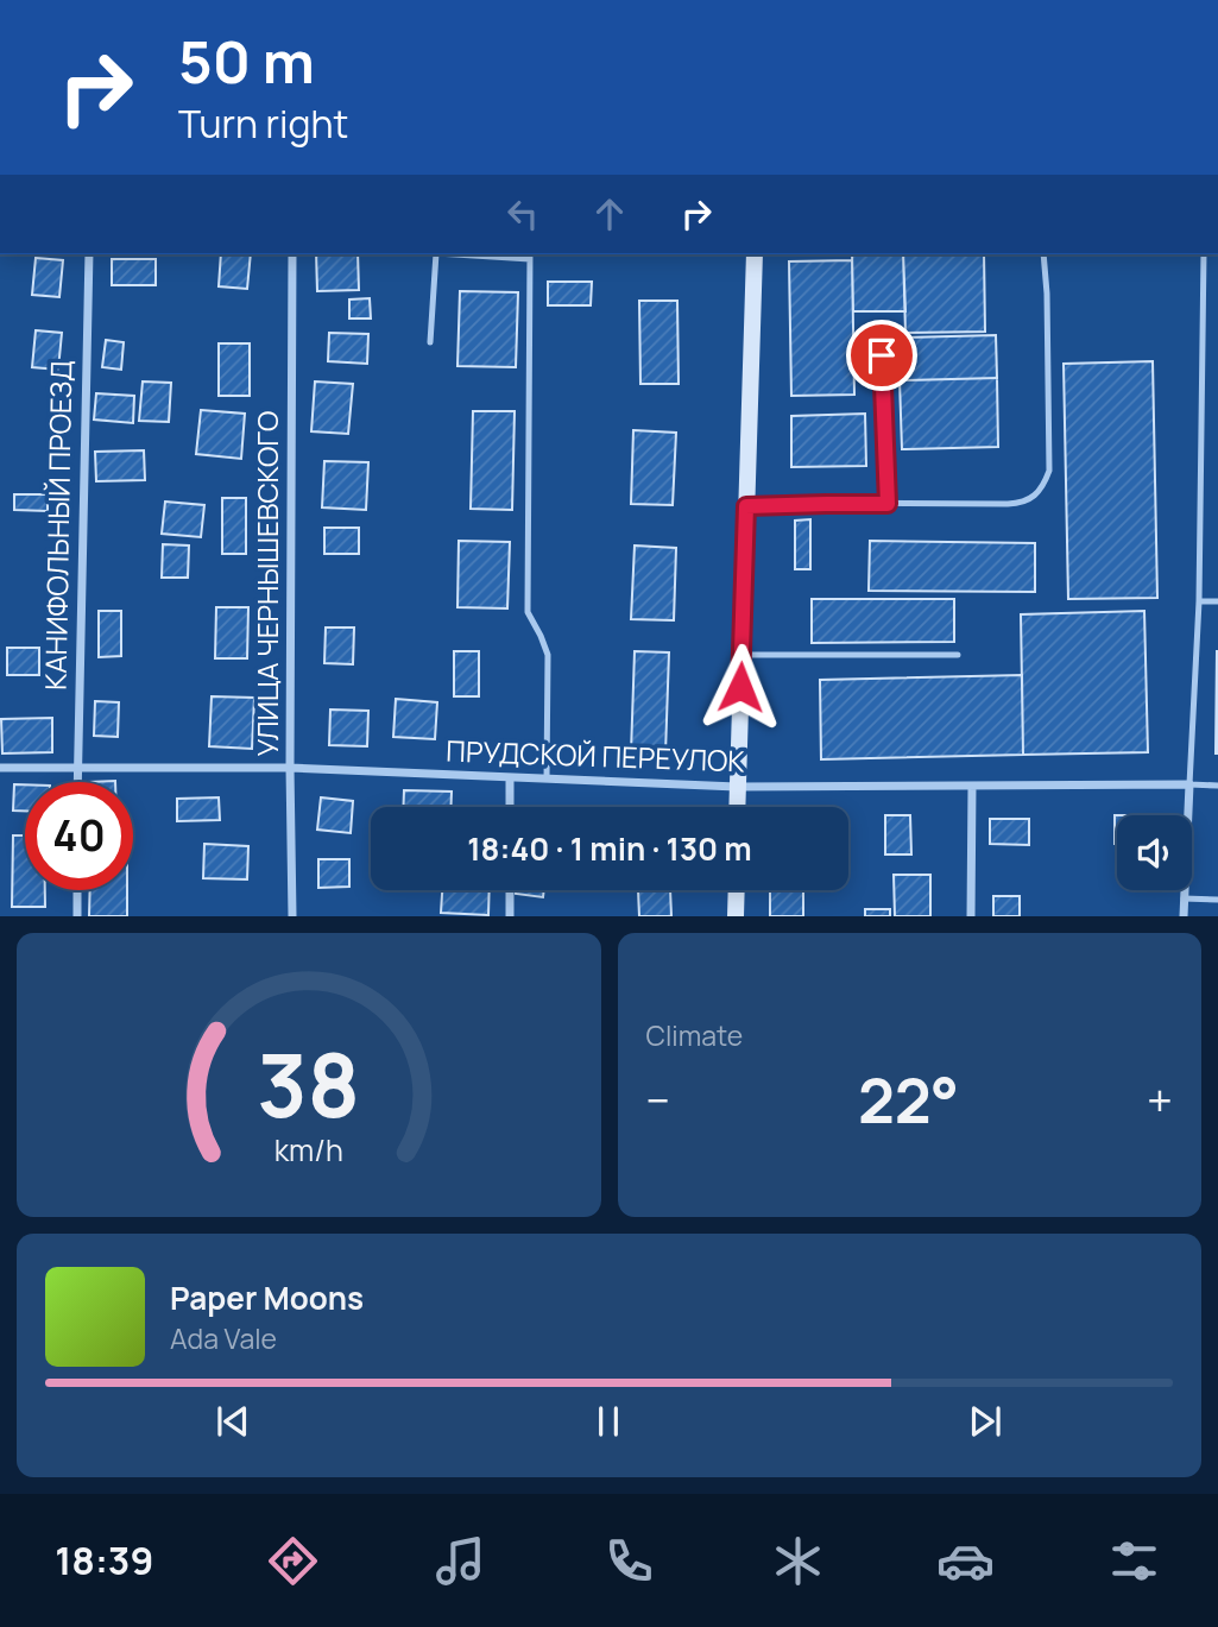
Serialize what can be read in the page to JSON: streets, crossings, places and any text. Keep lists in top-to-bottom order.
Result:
{
  "streets": {
    "street": ["КАНИФОЛЬНЫЙ ПРОЕЗД", "УЛИЦА ЧЕРНЫШЕВСКОГО", "ПРУДСКОЙ ПЕРЕУЛОК"]
  },
  "crossings": [
    ["КАНИФОЛЬНЫЙ ПРОЕЗД", "ПРУДСКОЙ ПЕРЕУЛОК"],
    ["УЛИЦА ЧЕРНЫШЕВСКОГО", "ПРУДСКОЙ ПЕРЕУЛОК"]
  ],
  "page": {
    "turn": ["50 m", "Turn right"],
    "limit": "40",
    "trip": "18:40 · 1 min · 130 m",
    "tile": "Climate",
    "heat": ["−", "22°", "+"],
    "song": ["Paper Moons", "Ada Vale"],
    "tabs": "18:39",
    "gauge": ["38", "km/h"]
  }
}
